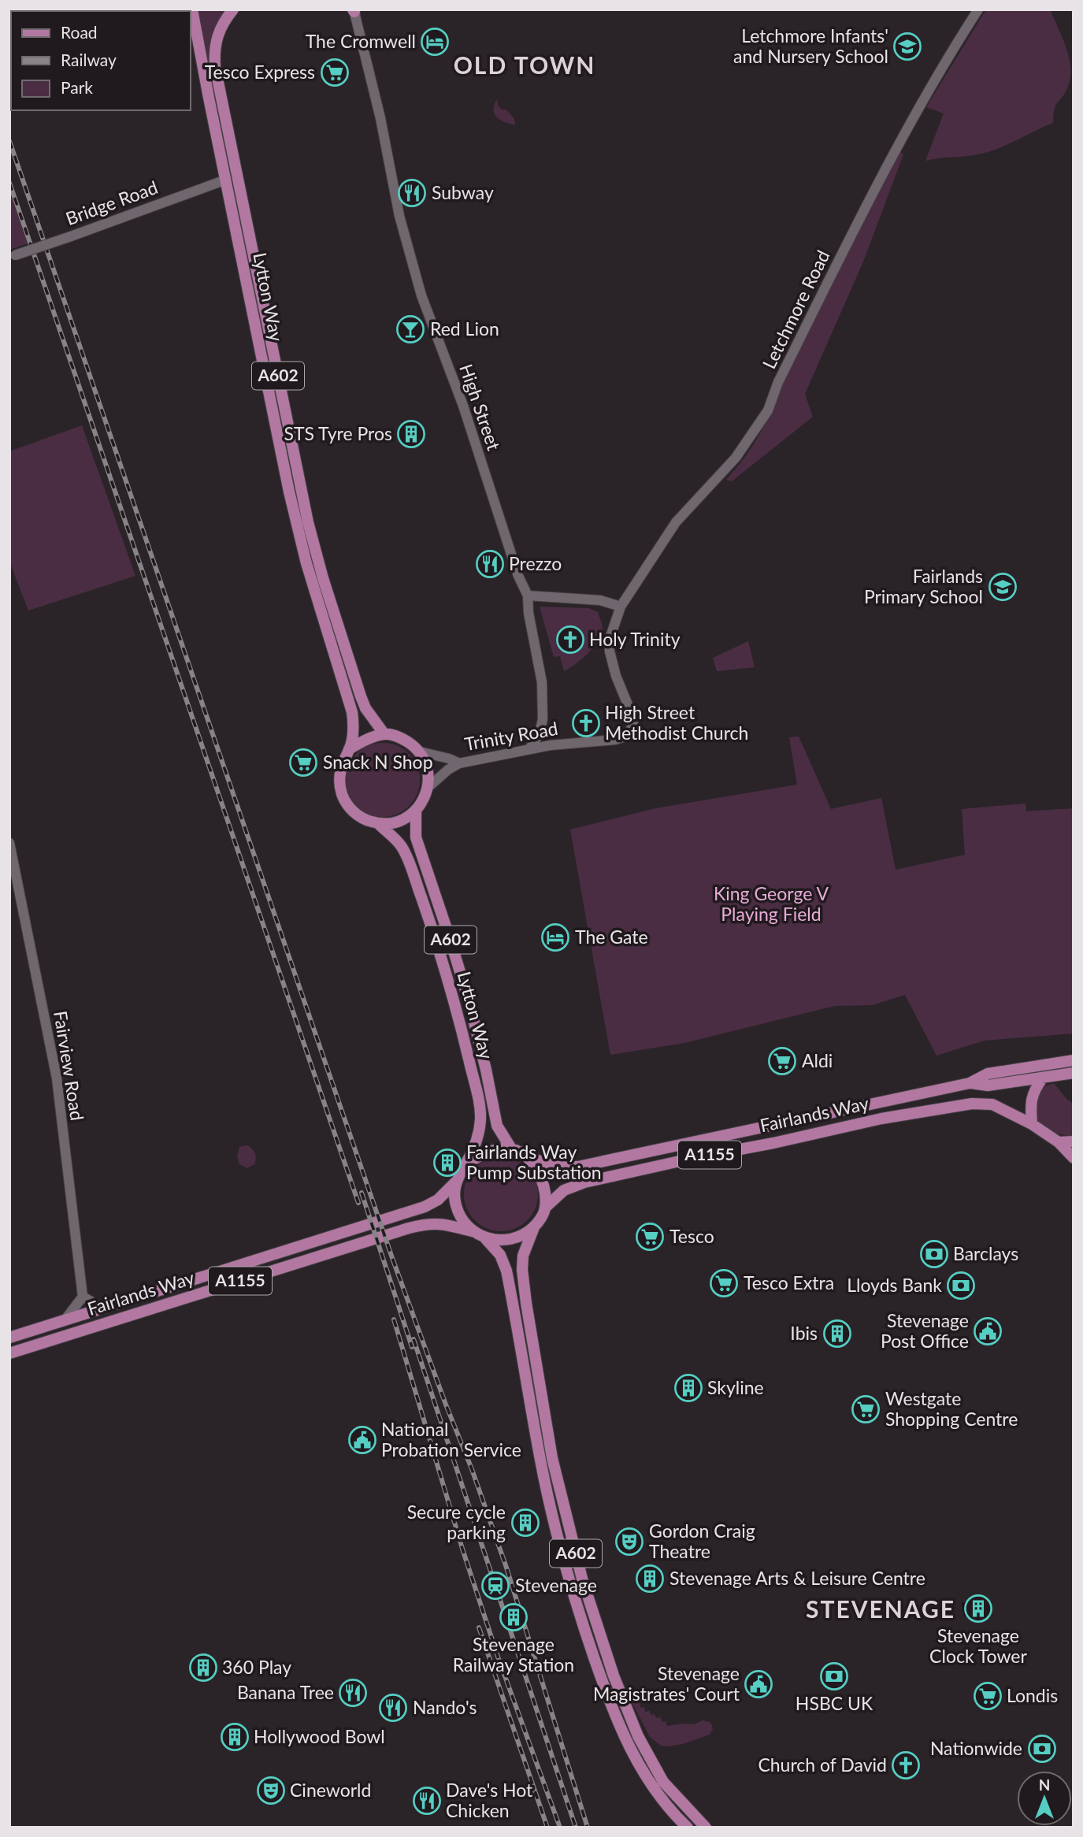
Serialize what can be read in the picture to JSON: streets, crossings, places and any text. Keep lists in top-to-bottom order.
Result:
{
  "streets": {
    "main road": [
      "Lytton Way",
      "A602",
      "Fairlands Way",
      "A1155"
    ],
    "street": [
      "Bridge Road",
      "Letchmore Road",
      "High Street",
      "Trinity Road",
      "Fairview Road"
    ]
  },
  "crossings": [
    ["Bridge Road", "Lytton Way"],
    ["Lytton Way", "A602"],
    ["Lytton Way", "Trinity Road"],
    ["Lytton Way", "Fairlands Way"],
    ["Letchmore Road", "Trinity Road"],
    ["A602", "Fairlands Way"],
    ["High Street", "Trinity Road"],
    ["Fairlands Way", "A1155"]
  ],
  "districts": ["OLD TOWN", "STEVENAGE"],
  "parks": ["King George V Playing Field"],
  "places": {
    "hotel": ["The Cromwell", "The Gate"],
    "school or university": ["Letchmore Infants' and Nursery School", "Fairlands Primary School"],
    "supermarket": [
      "Tesco Express",
      "Snack N Shop",
      "Aldi",
      "Tesco",
      "Tesco Extra",
      "Westgate Shopping Centre",
      "Londis"
    ],
    "restaurant": [
      "Subway",
      "Prezzo",
      "Banana Tree",
      "Nando's",
      "Dave's Hot Chicken"
    ],
    "bar": ["Red Lion"],
    "building": [
      "STS Tyre Pros",
      "Fairlands Way Pump Substation",
      "Ibis",
      "Skyline",
      "Secure cycle parking",
      "Stevenage Arts & Leisure Centre",
      "Stevenage Clock Tower",
      "Stevenage Railway Station",
      "360 Play",
      "Hollywood Bowl"
    ],
    "church": ["Holy Trinity", "High Street Methodist Church", "Church of David"],
    "bank": [
      "Barclays",
      "Lloyds Bank",
      "HSBC UK",
      "Nationwide"
    ],
    "public building": ["Stevenage Post Office", "National Probation Service", "Stevenage Magistrates' Court"],
    "theatre": ["Gordon Craig Theatre", "Cineworld"],
    "station": ["Stevenage"]
  },
  "legend": ["Road", "Railway", "Park"],
  "north": "top"
}
